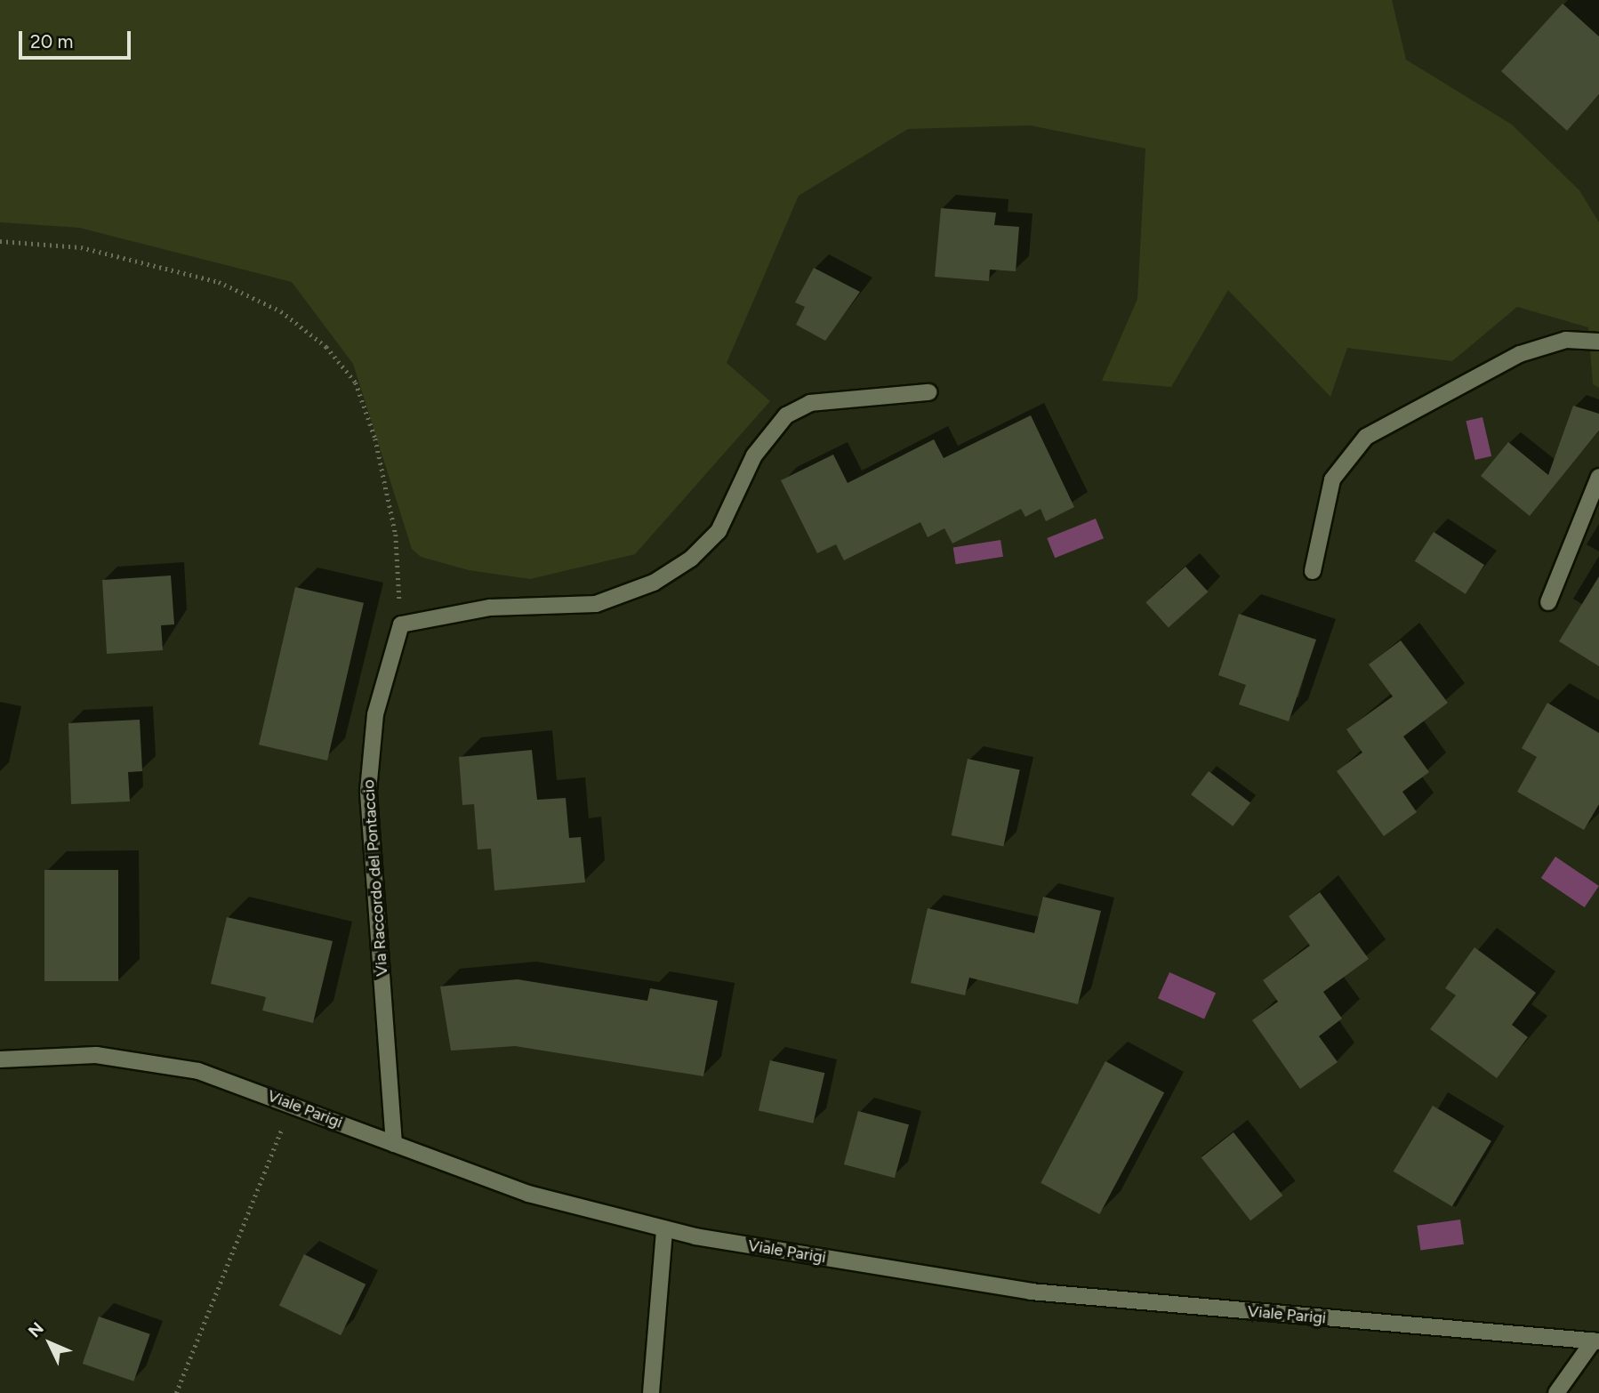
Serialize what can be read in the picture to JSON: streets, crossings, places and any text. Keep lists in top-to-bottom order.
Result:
{
  "streets": {
    "street": ["Via Raccordo del Pontaccio", "Viale Parigi"]
  },
  "crossings": [
    ["Via Raccordo del Pontaccio", "Viale Parigi"]
  ],
  "scale_bar": "20 m",
  "north": "top left"
}
